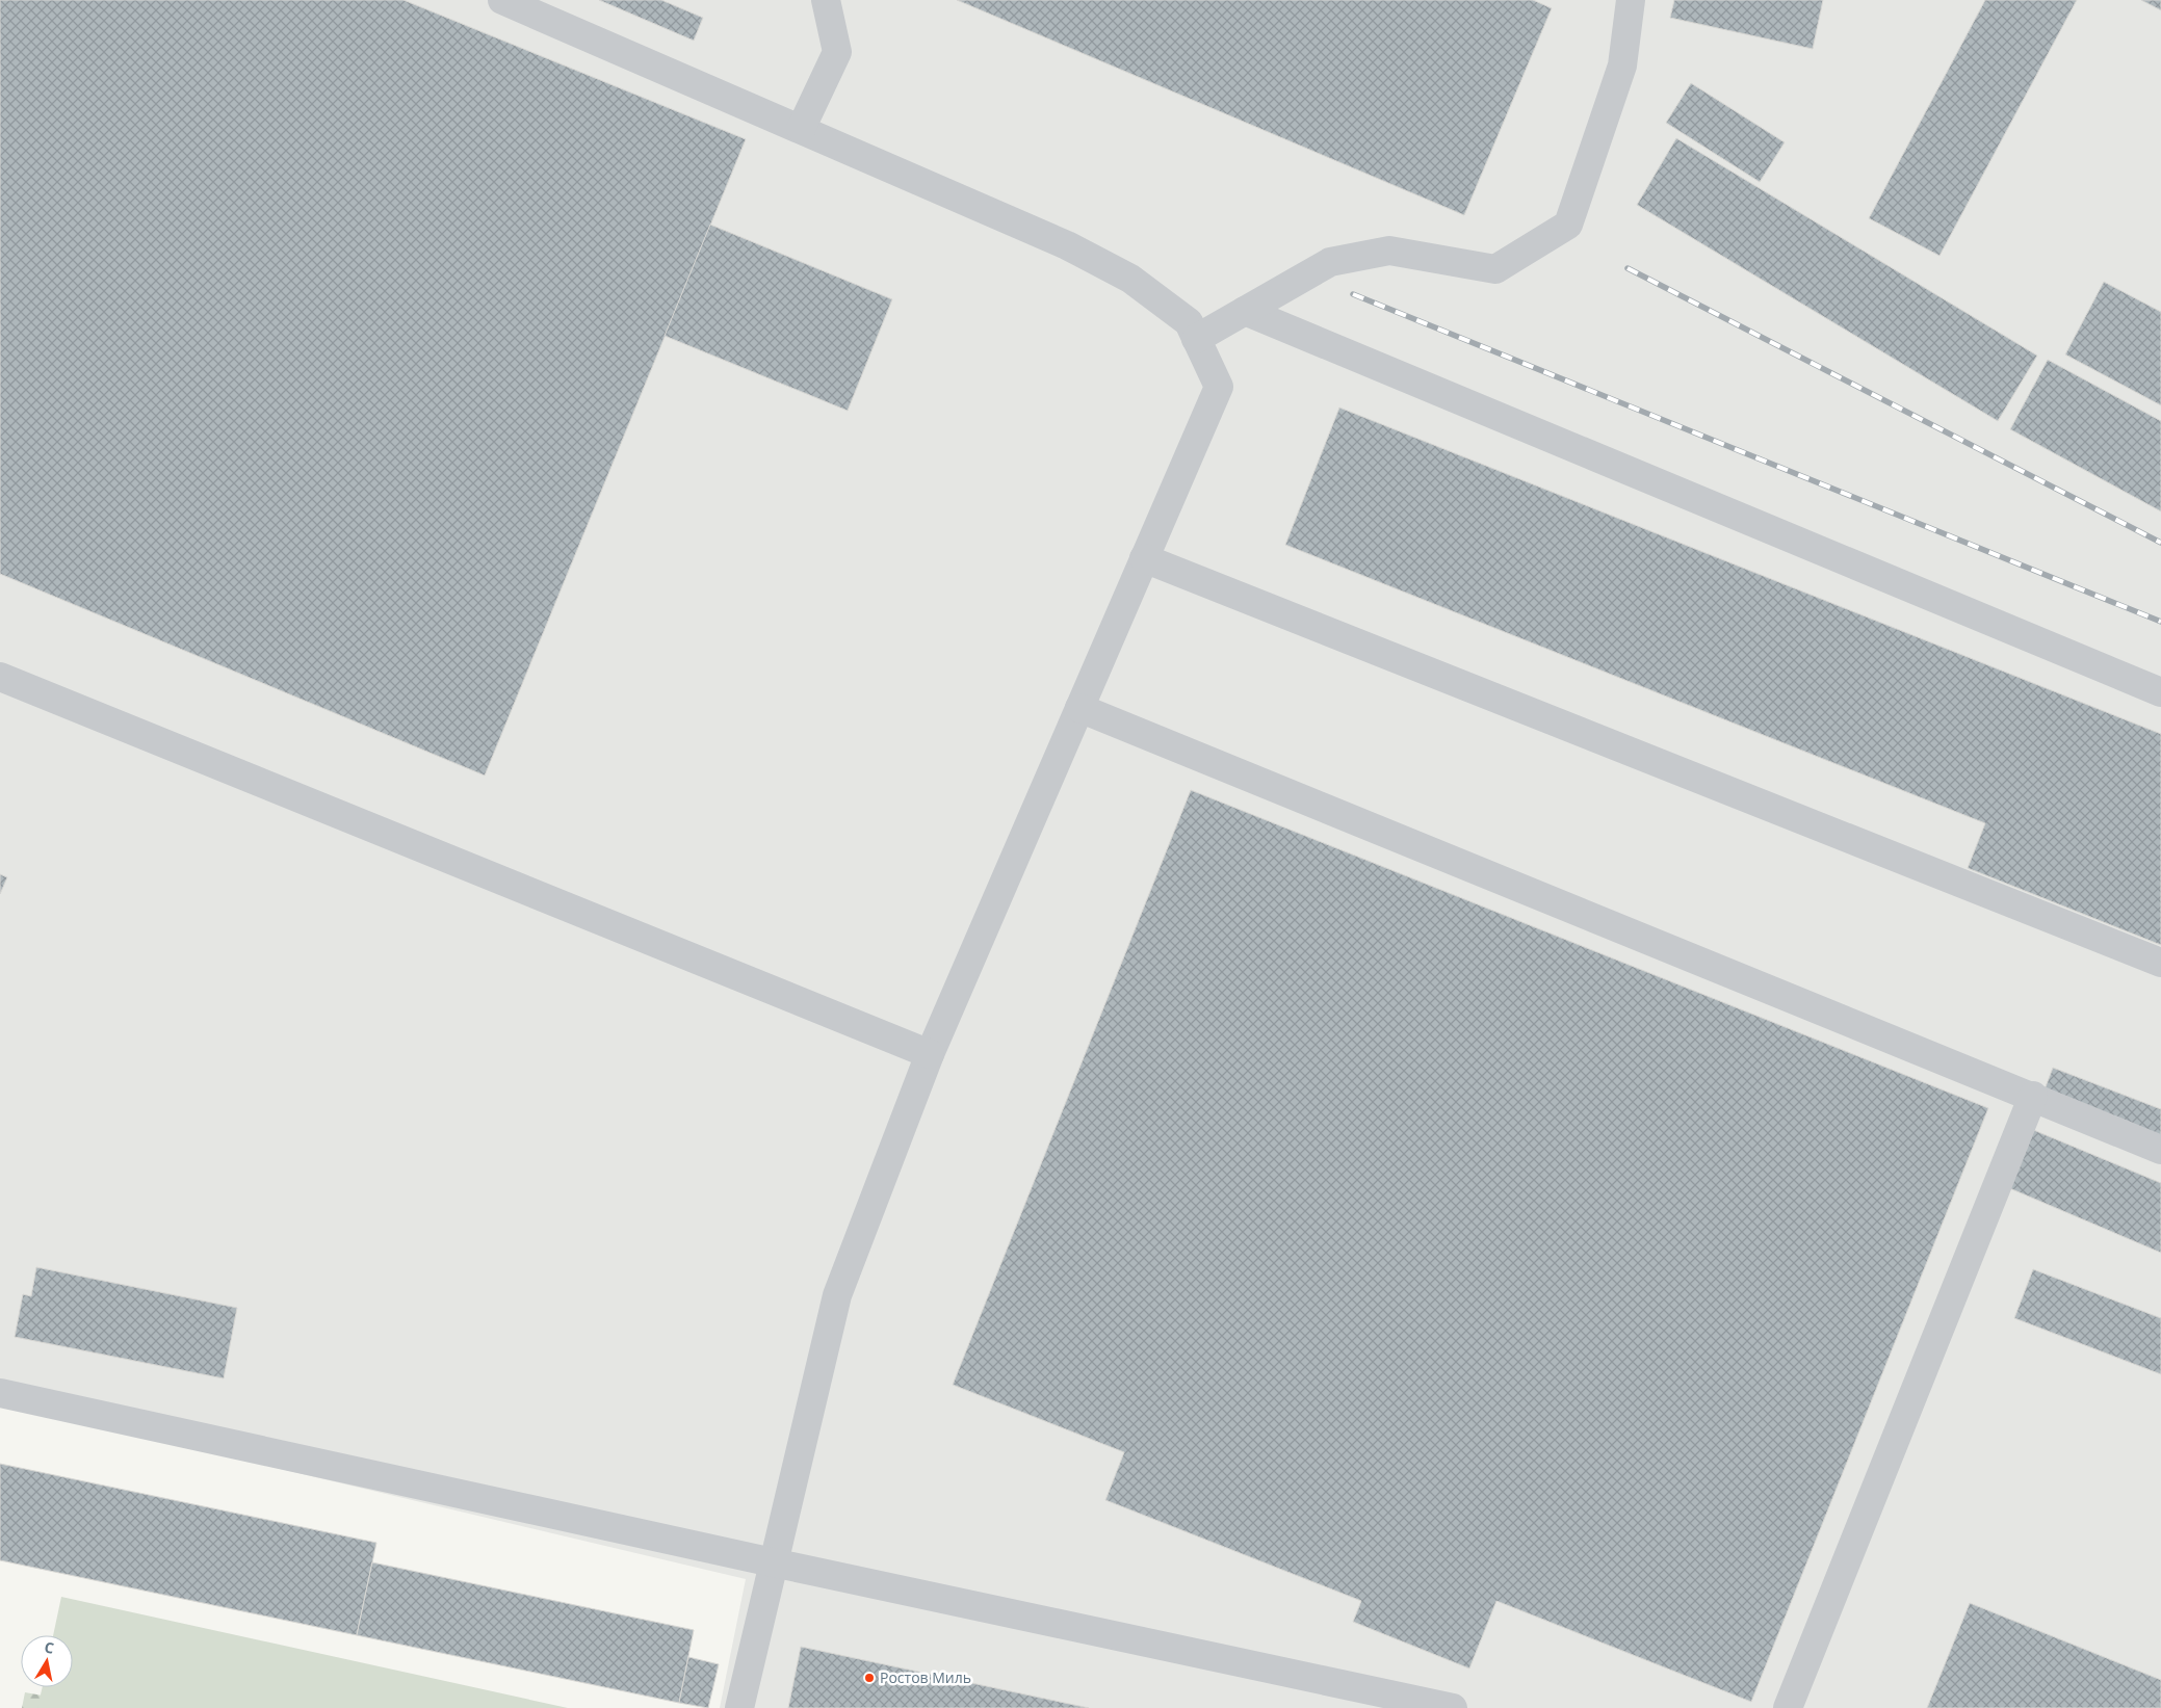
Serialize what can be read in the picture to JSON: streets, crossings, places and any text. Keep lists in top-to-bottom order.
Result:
{
  "places": ["Ростов Миль"],
  "north": "top"
}
